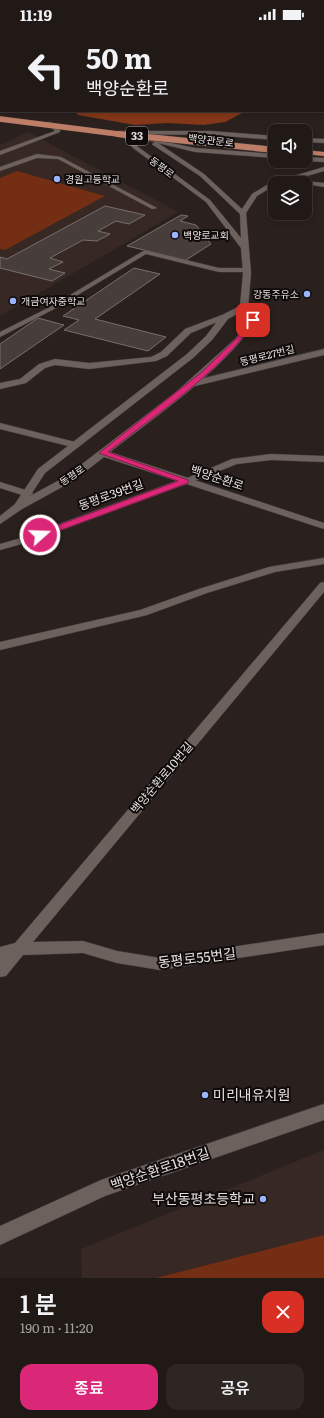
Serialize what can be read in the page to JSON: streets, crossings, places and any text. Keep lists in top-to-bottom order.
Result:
{
  "streets": {
    "highway": ["33"],
    "main road": [
      "백양관문로",
      "동평로",
      "동평로27번길",
      "백양순환로",
      "동평로39번길",
      "백양순환로10번길",
      "동평로55번길",
      "백양순환로18번길"
    ]
  },
  "crossings": [
    ["33", "백양관문로"],
    ["백양관문로", "동평로"],
    ["동평로", "동평로27번길"],
    ["동평로", "백양순환로"],
    ["백양순환로", "동평로39번길"],
    ["백양순환로10번길", "동평로55번길"]
  ],
  "places": [
    "경원고등학교",
    "백양로교회",
    "강동주유소",
    "개금여자중학교",
    "미리내유치원",
    "부산동평초등학교"
  ],
  "page": {
    "status": "11:19",
    "turn": ["50 m", "백양순환로"],
    "heading": ["1 분", "190 m · 11:20"],
    "buttons": ["종료", "공유"]
  }
}
